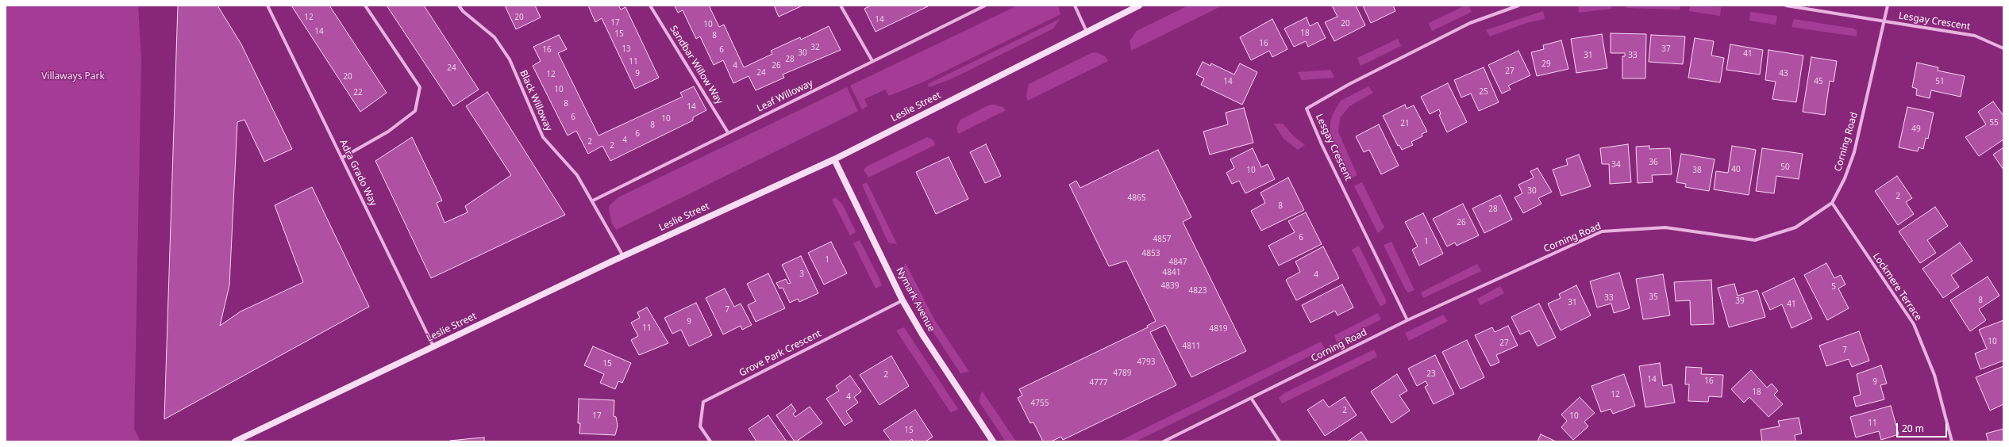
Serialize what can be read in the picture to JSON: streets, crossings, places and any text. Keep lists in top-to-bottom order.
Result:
{
  "streets": {
    "main road": ["Leslie Street", "Nymark Avenue"],
    "street": [
      "Lesgay Crescent",
      "Sandbar Willow Way",
      "Leaf Willoway",
      "Black Willoway",
      "Corning Road",
      "Adra Grado Way",
      "Lockmere Terrace",
      "Grove Park Crescent"
    ]
  },
  "crossings": [
    ["Lesgay Crescent", "Corning Road"],
    ["Sandbar Willow Way", "Leaf Willoway"],
    ["Leaf Willoway", "Black Willoway"],
    ["Black Willoway", "Leslie Street"],
    ["Leslie Street", "Adra Grado Way"],
    ["Leslie Street", "Nymark Avenue"],
    ["Corning Road", "Lockmere Terrace"],
    ["Nymark Avenue", "Grove Park Crescent"]
  ],
  "parks": ["Villaways Park"],
  "house_numbers": [
    "12",
    "20",
    "14",
    "17",
    "20",
    "10",
    "14",
    "18",
    "15",
    "8",
    "16",
    "32",
    "13",
    "37",
    "16",
    "6",
    "30",
    "41",
    "31",
    "33",
    "28",
    "11",
    "29",
    "4",
    "26",
    "24",
    "27",
    "24",
    "9",
    "43",
    "12",
    "20",
    "14",
    "45",
    "51",
    "10",
    "25",
    "22",
    "8",
    "14",
    "6",
    "10",
    "55",
    "21",
    "8",
    "49",
    "6",
    "4",
    "2",
    "2",
    "36",
    "34",
    "50",
    "40",
    "10",
    "38",
    "30",
    "2",
    "4865",
    "8",
    "28",
    "26",
    "6",
    "4857",
    "1",
    "4853",
    "1",
    "4847",
    "4841",
    "3",
    "4",
    "4839",
    "5",
    "4823",
    "35",
    "33",
    "8",
    "39",
    "31",
    "41",
    "7",
    "9",
    "11",
    "4819",
    "10",
    "27",
    "4811",
    "7",
    "4793",
    "15",
    "4789",
    "23",
    "2",
    "14",
    "16",
    "9",
    "4777",
    "18",
    "12",
    "4",
    "4755",
    "2",
    "17",
    "10",
    "11",
    "15"
  ],
  "scale_bar": "20 m"
}
